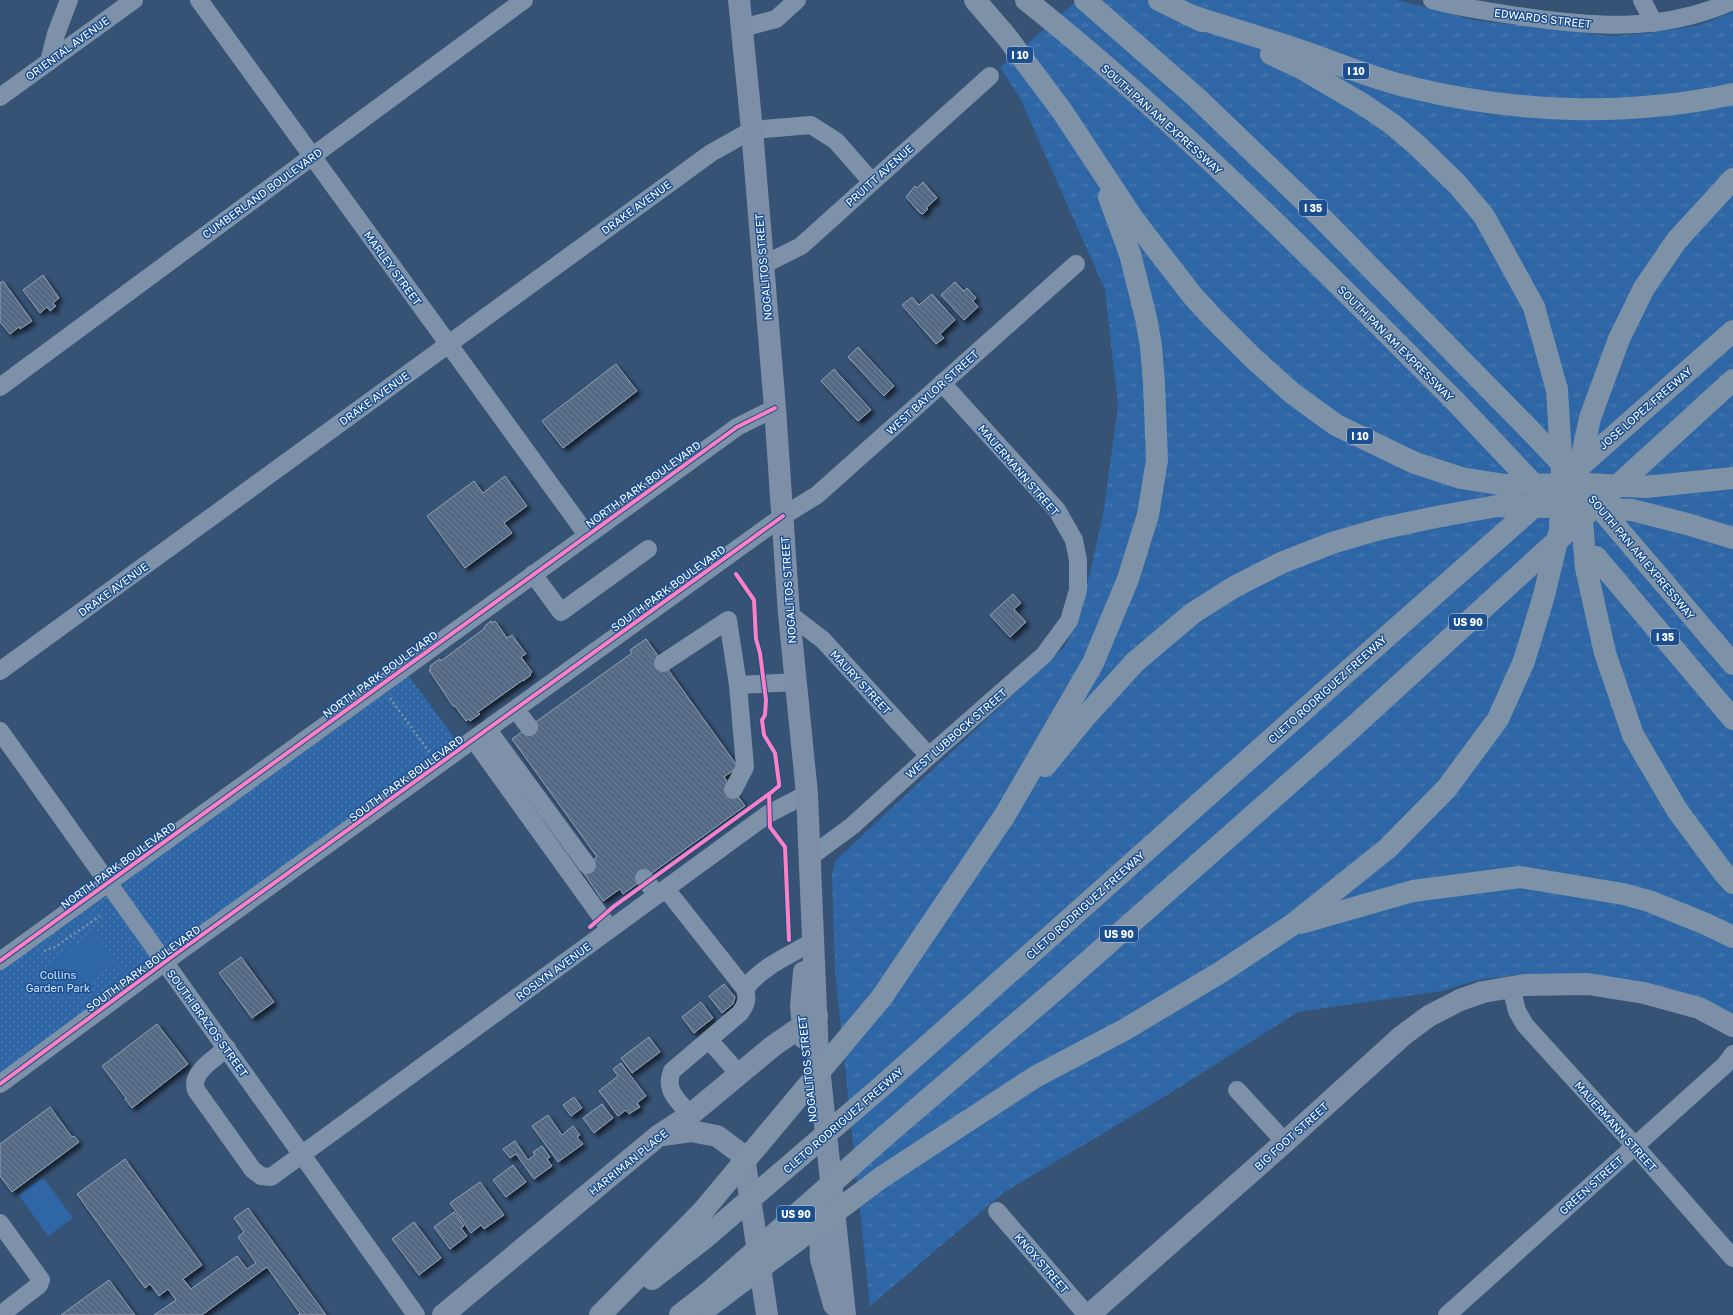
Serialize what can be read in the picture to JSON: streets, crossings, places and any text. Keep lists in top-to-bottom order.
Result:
{
  "streets": {
    "highway": [
      "I 10",
      "SOUTH PAN AM EXPRESSWAY",
      "I 35",
      "JOSE LOPEZ FREEWAY",
      "US 90",
      "CLETO RODRIGUEZ FREEWAY"
    ],
    "main road": ["NOGALITOS STREET", "BIG FOOT STREET", "HARRIMAN PLACE"],
    "street": [
      "EDWARDS STREET",
      "ORIENTAL AVENUE",
      "PRUITT AVENUE",
      "CUMBERLAND BOULEVARD",
      "DRAKE AVENUE",
      "MARLEY STREET",
      "WEST BAYLOR STREET",
      "MAUERMANN STREET",
      "NORTH PARK BOULEVARD",
      "SOUTH PARK BOULEVARD",
      "MAURY STREET",
      "WEST LUBBOCK STREET",
      "ROSLYN AVENUE",
      "SOUTH BRAZOS STREET",
      "GREEN STREET",
      "KNOX STREET"
    ]
  },
  "crossings": [
    ["PRUITT AVENUE", "NOGALITOS STREET"],
    ["CUMBERLAND BOULEVARD", "MARLEY STREET"],
    ["DRAKE AVENUE", "NOGALITOS STREET"],
    ["DRAKE AVENUE", "MARLEY STREET"],
    ["NOGALITOS STREET", "WEST BAYLOR STREET"],
    ["NOGALITOS STREET", "NORTH PARK BOULEVARD"],
    ["NOGALITOS STREET", "SOUTH PARK BOULEVARD"],
    ["NOGALITOS STREET", "MAURY STREET"],
    ["NOGALITOS STREET", "WEST LUBBOCK STREET"],
    ["NOGALITOS STREET", "ROSLYN AVENUE"],
    ["NOGALITOS STREET", "HARRIMAN PLACE"],
    ["MARLEY STREET", "NORTH PARK BOULEVARD"],
    ["WEST BAYLOR STREET", "MAUERMANN STREET"],
    ["WEST BAYLOR STREET", "SOUTH PARK BOULEVARD"],
    ["JOSE LOPEZ FREEWAY", "CLETO RODRIGUEZ FREEWAY"],
    ["MAUERMANN STREET", "WEST LUBBOCK STREET"],
    ["MAUERMANN STREET", "BIG FOOT STREET"],
    ["MAUERMANN STREET", "GREEN STREET"],
    ["NORTH PARK BOULEVARD", "SOUTH BRAZOS STREET"],
    ["SOUTH PARK BOULEVARD", "SOUTH BRAZOS STREET"],
    ["MAURY STREET", "WEST LUBBOCK STREET"],
    ["ROSLYN AVENUE", "SOUTH BRAZOS STREET"],
    ["BIG FOOT STREET", "KNOX STREET"]
  ],
  "parks": ["Collins Garden Park"]
}
